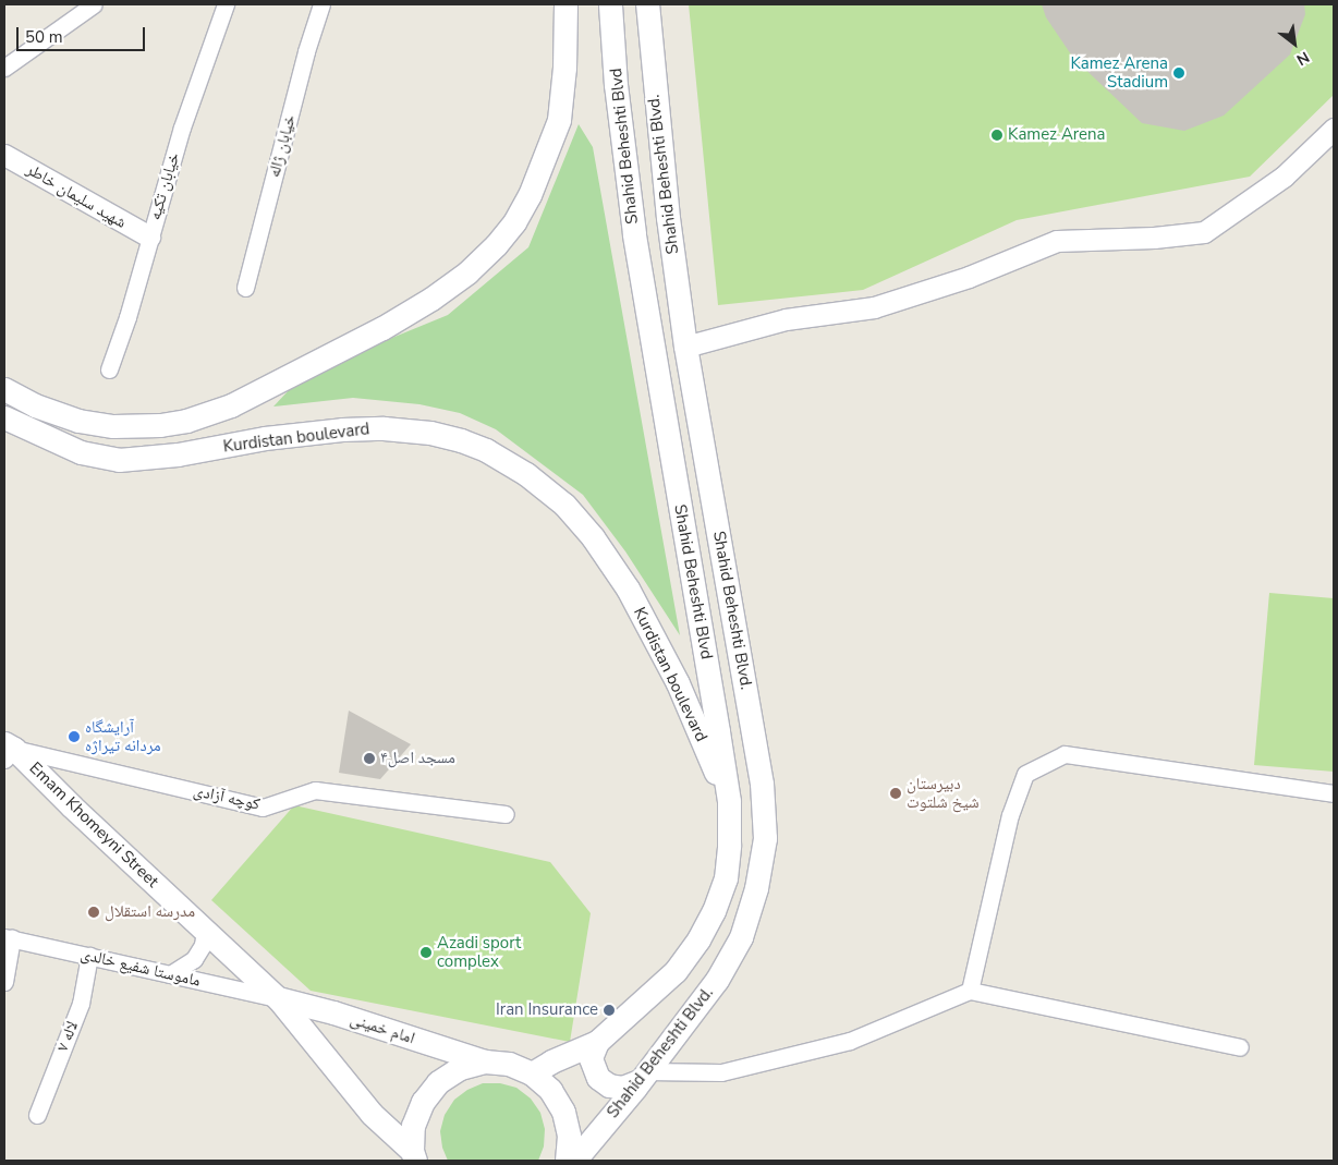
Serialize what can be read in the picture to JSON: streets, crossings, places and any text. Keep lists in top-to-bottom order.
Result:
{
  "streets": {
    "main road": [
      "Shahid Beheshti Blvd",
      "Shahid Beheshti Blvd.",
      "Kurdistan boulevard",
      "Emam Khomeyni Street",
      "امام خمینی"
    ],
    "street": [
      "خیابان ژاله",
      "خیابان تکیه",
      "شهید سلیمان خاطر",
      "کوچه آزادی",
      "ماموستا شفیع خالدی",
      "لاله ۷"
    ]
  },
  "crossings": [
    ["Shahid Beheshti Blvd", "Kurdistan boulevard"],
    ["خیابان تکیه", "شهید سلیمان خاطر"],
    ["کوچه آزادی", "Emam Khomeyni Street"],
    ["Emam Khomeyni Street", "ماموستا شفیع خالدی"],
    ["Emam Khomeyni Street", "امام خمینی"],
    ["ماموستا شفیع خالدی", "امام خمینی"],
    ["ماموستا شفیع خالدی", "لاله ۷"]
  ],
  "places": [
    "Kamez Arena Stadium",
    "Kamez Arena",
    "آرایشگاه مردانه تیراژه",
    "مسجد اصل۴",
    "دبیرستان شیخ شلتوت",
    "مدرسه استقلال",
    "Azadi sport complex",
    "Iran Insurance"
  ],
  "scale_bar": "50 m",
  "north": "bottom right"
}
